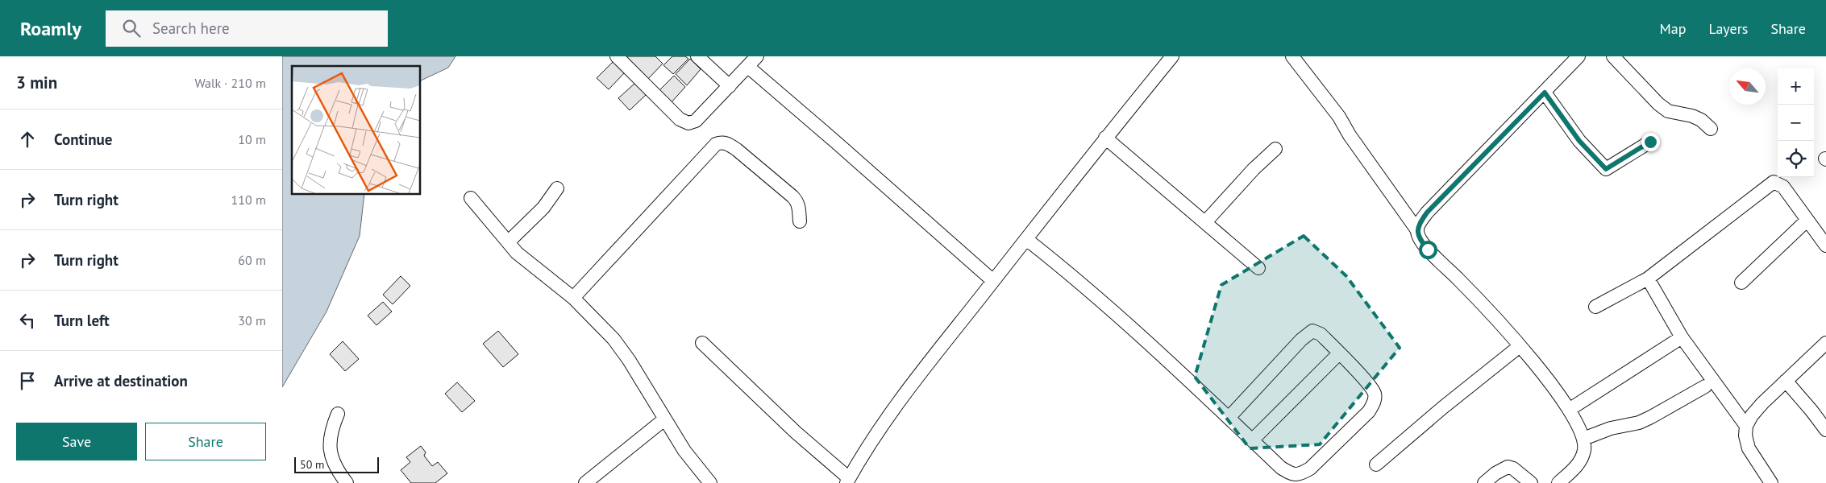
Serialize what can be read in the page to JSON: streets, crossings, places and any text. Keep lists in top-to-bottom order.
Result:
{
  "scale_bar": "50 m",
  "north": "top left",
  "page": {
    "header": "Roamly",
    "search": "Search here",
    "nav": ["Map", "Layers", "Share"],
    "heading": ["3 min", "Walk · 210 m"],
    "map_buttons": ["+", "−"],
    "list": [
      ["Continue", "10 m"],
      ["Turn right", "110 m"],
      ["Turn right", "60 m"],
      ["Turn left", "30 m"],
      "Arrive at destination"
    ],
    "buttons": ["Save", "Share"],
    "scale": "50 m"
  }
}
